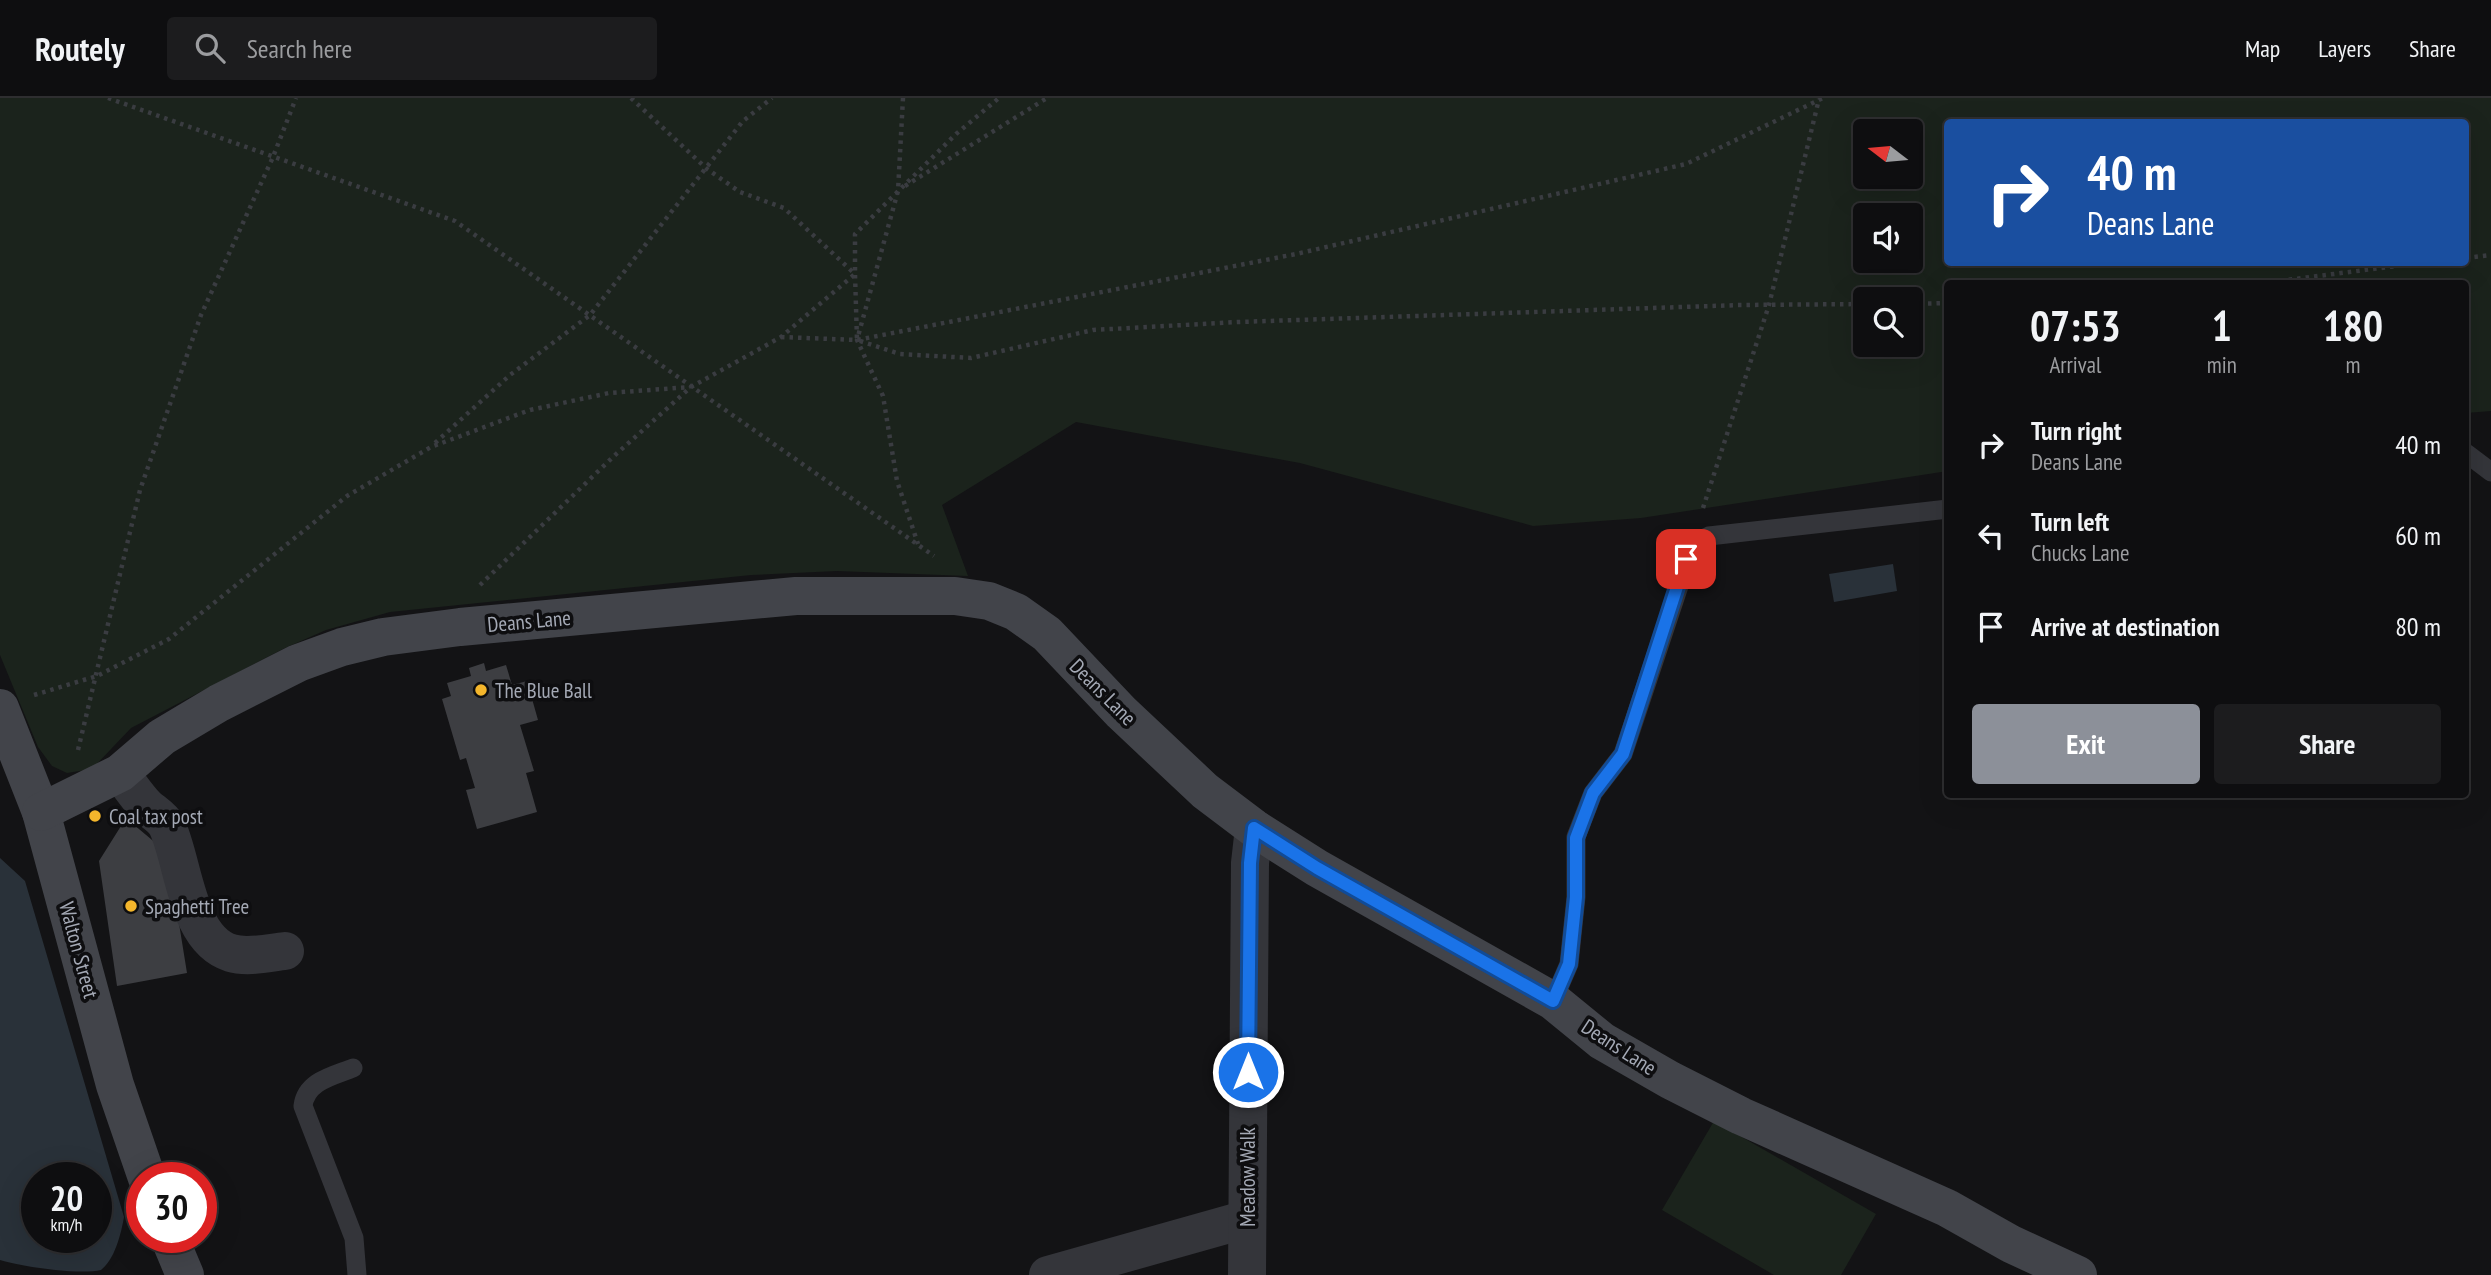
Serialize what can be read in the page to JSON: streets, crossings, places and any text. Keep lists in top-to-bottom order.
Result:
{
  "streets": {
    "street": ["Deans Lane", "Walton Street", "Meadow Walk"]
  },
  "crossings": [
    ["Deans Lane", "Walton Street"],
    ["Deans Lane", "Meadow Walk"]
  ],
  "places": ["The Blue Ball", "Coal tax post", "Spaghetti Tree"],
  "north": "left",
  "page": {
    "header": "Routely",
    "search": "Search here",
    "nav": ["Map", "Layers", "Share"],
    "turn": ["40 m", "Deans Lane"],
    "eta": [
      "07:53",
      "Arrival",
      "1",
      "min",
      "180",
      "m"
    ],
    "list": [
      {
        "name": "Turn right",
        "note": "Deans Lane",
        "value": "40 m"
      },
      {
        "name": "Turn left",
        "note": "Chucks Lane",
        "value": "60 m"
      },
      {
        "name": "Arrive at destination",
        "value": "80 m"
      }
    ],
    "buttons": ["Exit", "Share"],
    "speed": "20 km/h",
    "limit": "30"
  }
}
